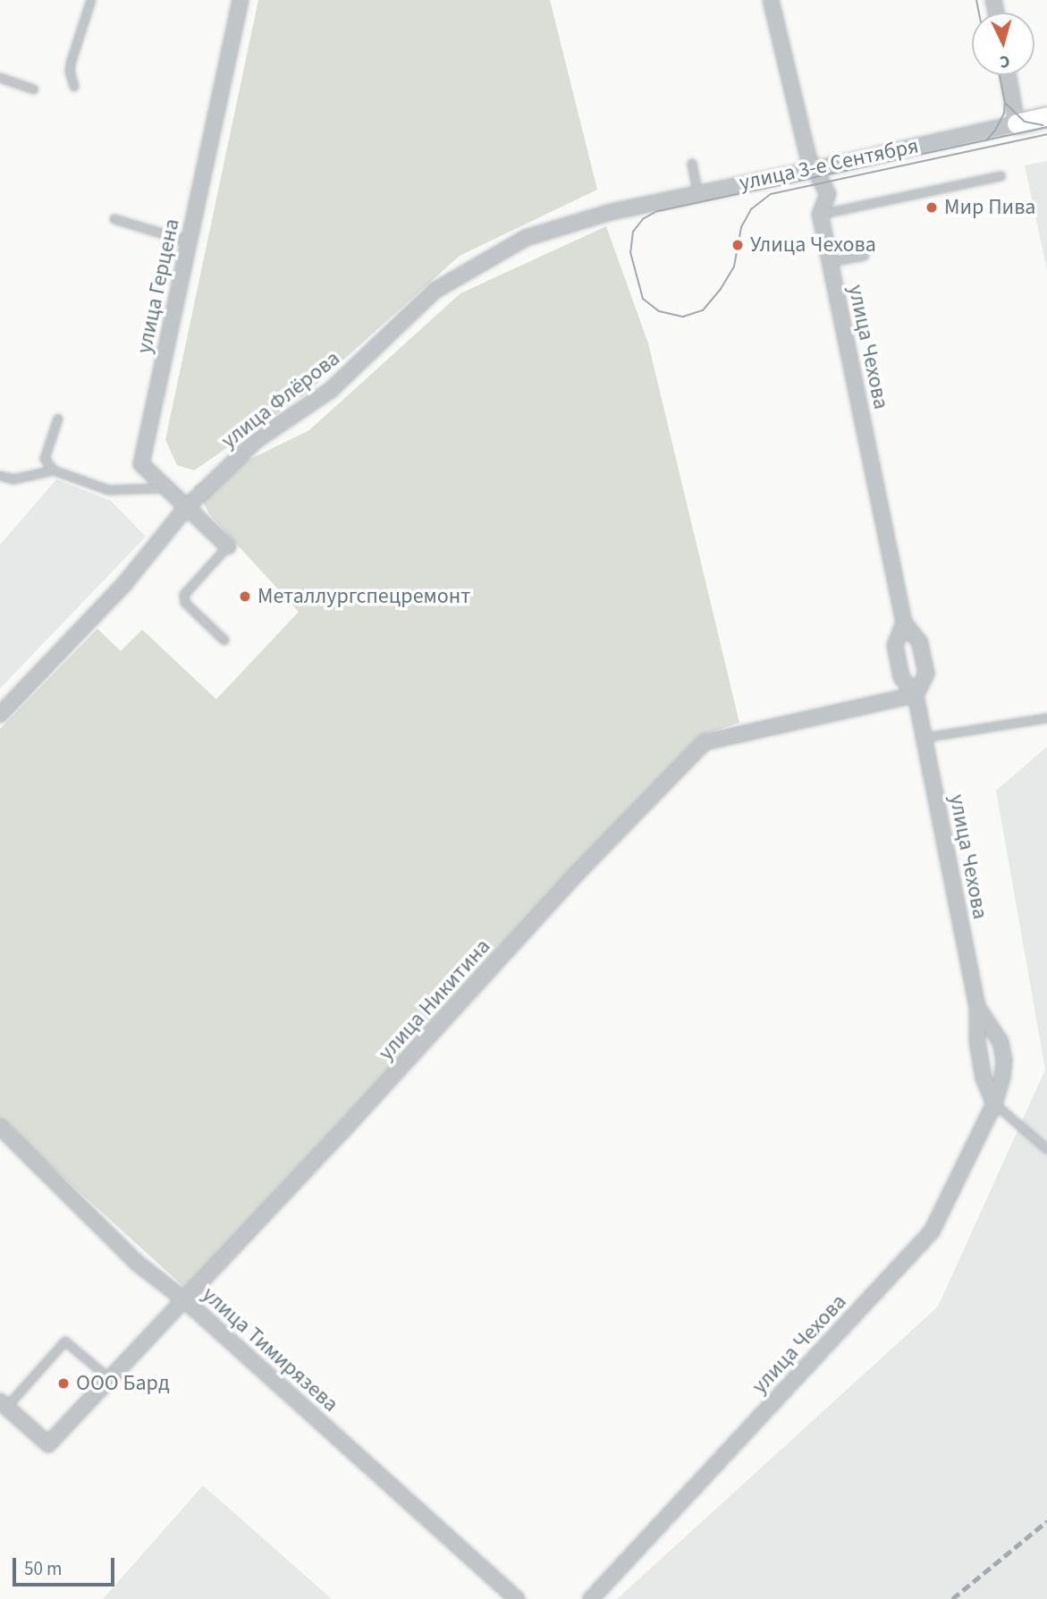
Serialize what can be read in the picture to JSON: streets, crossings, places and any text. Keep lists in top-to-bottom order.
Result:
{
  "streets": {
    "street": [
      "улица 3-е Сентября",
      "улица Герцена",
      "улица Чехова",
      "улица Флёрова",
      "улица Никитина",
      "улица Тимирязева"
    ]
  },
  "crossings": [
    ["улица 3-е Сентября", "улица Чехова"],
    ["улица 3-е Сентября", "улица Флёрова"],
    ["улица Герцена", "улица Флёрова"],
    ["улица Чехова", "улица Никитина"],
    ["улица Никитина", "улица Тимирязева"]
  ],
  "places": [
    "Мир Пива",
    "Улица Чехова",
    "Металлургспецремонт",
    "ООО Бард"
  ],
  "scale_bar": "50 m",
  "north": "bottom"
}
